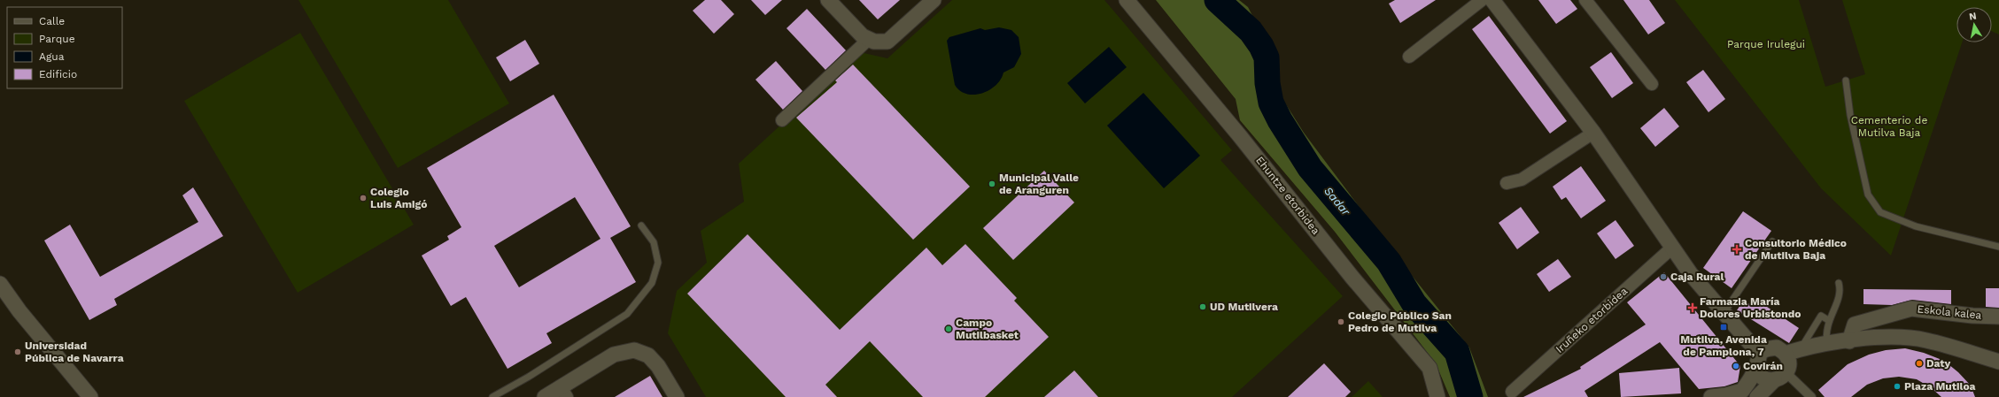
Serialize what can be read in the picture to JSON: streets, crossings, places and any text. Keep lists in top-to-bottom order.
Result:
{
  "streets": {
    "street": ["Ehuntze etorbidea", "Eskola kalea", "Iruñeko etorbidea"]
  },
  "water": ["Sadar"],
  "parks": ["Parque Irulegui", "Cementerio de Mutilva Baja"],
  "places": {
    "other": [
      "Municipal Valle de Aranguren",
      "Colegio Luis Amigó",
      "Caja Rural",
      "UD Mutilvera",
      "Colegio Público San Pedro de Mutilva",
      "Campo Mutilbasket",
      "Universidad Pública de Navarra",
      "Daty",
      "Covirán",
      "Plaza Mutiloa"
    ],
    "health": ["Consultorio Médico de Mutilva Baja", "Farmazia María Dolores Urbistondo"],
    "transit": ["Mutilva, Avenida de Pamplona, 7"]
  },
  "legend": [
    "Calle",
    "Parque",
    "Agua",
    "Edificio"
  ],
  "north": "top"
}
